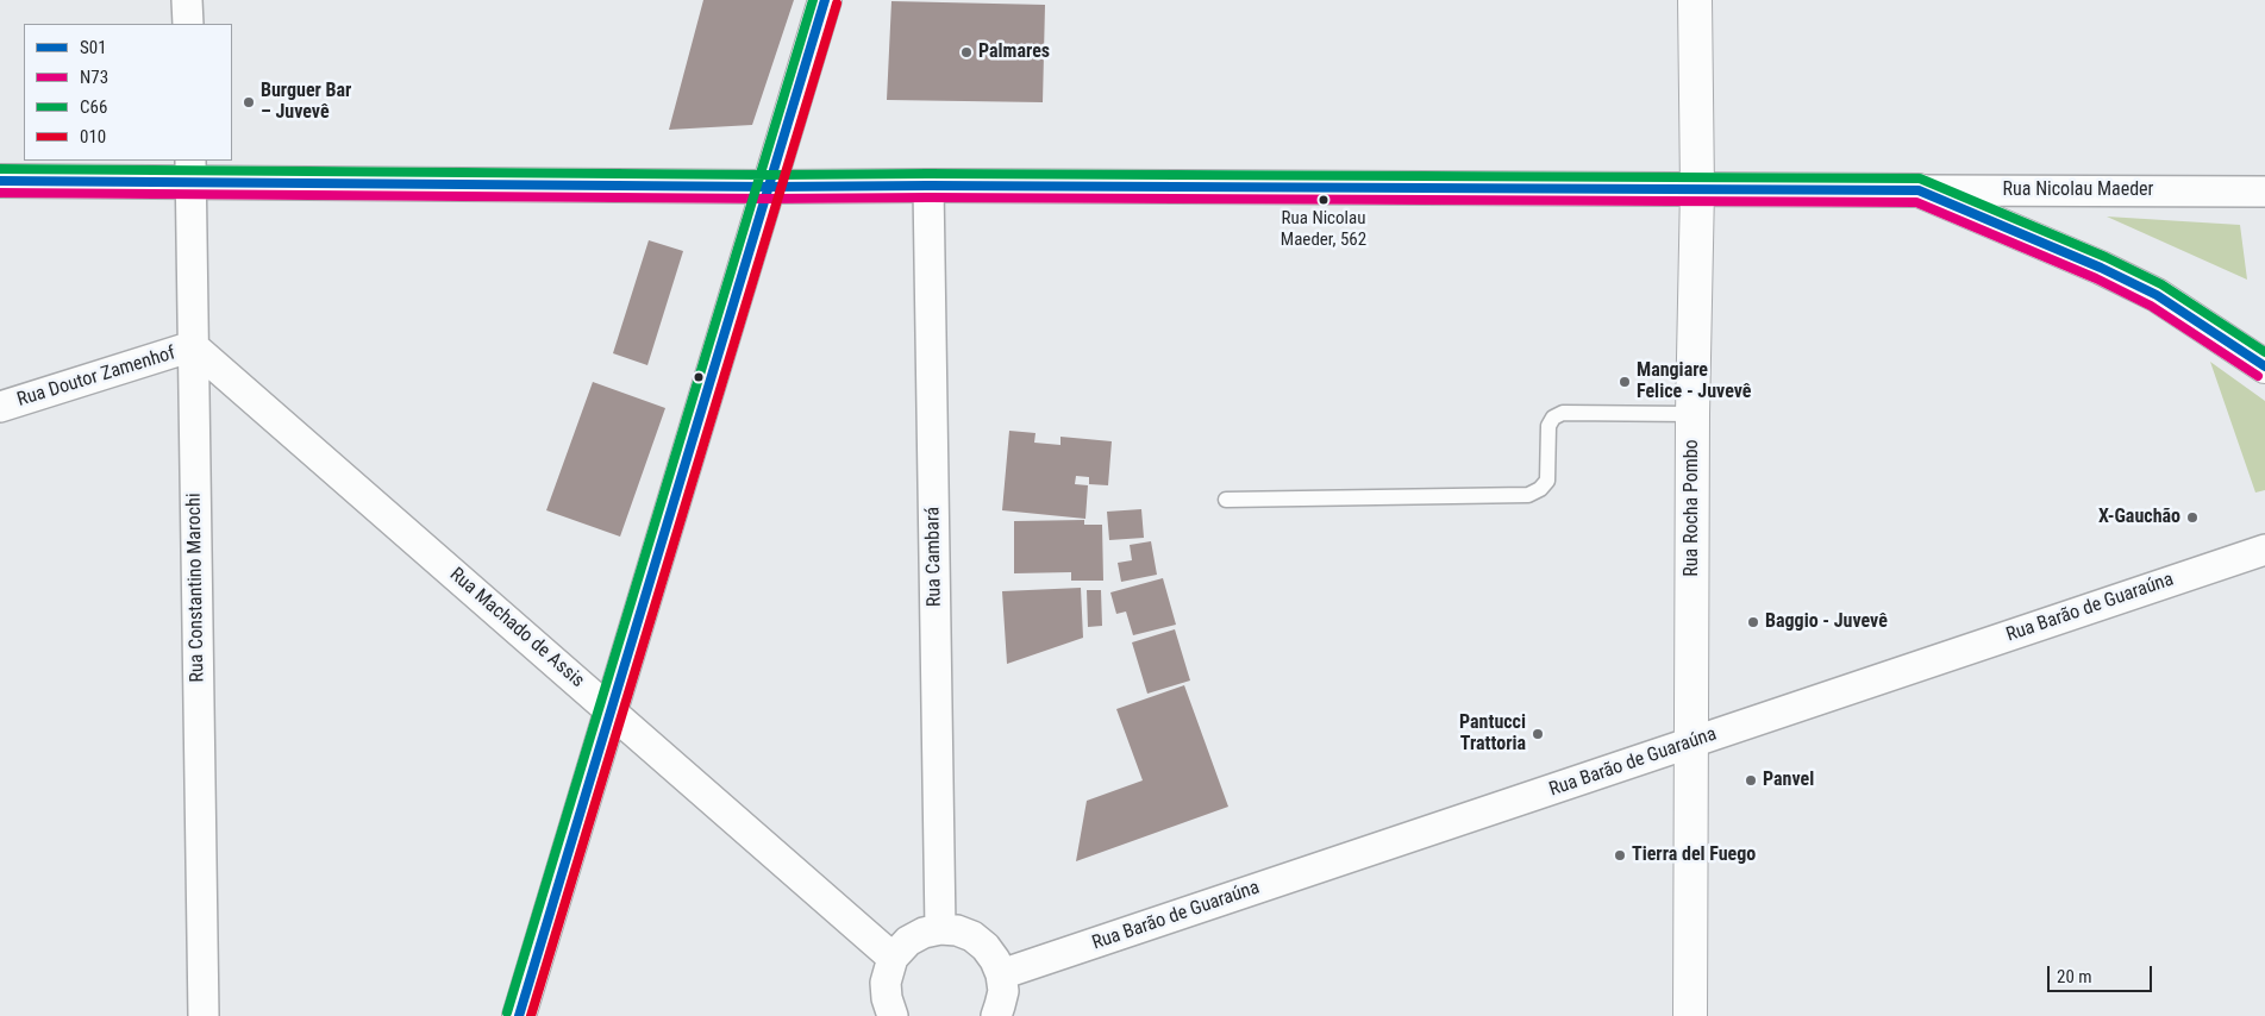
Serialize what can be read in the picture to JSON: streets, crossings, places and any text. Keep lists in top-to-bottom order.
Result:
{
  "streets": {
    "main road": ["Rua Nicolau Maeder", "Rua Rocha Pombo"],
    "street": [
      "Rua Doutor Zamenhof",
      "Rua Cambará",
      "Rua Constantino Marochi",
      "Rua Barão de Guaraúna",
      "Rua Machado de Assis"
    ]
  },
  "crossings": [
    ["Rua Nicolau Maeder", "Rua Rocha Pombo"],
    ["Rua Nicolau Maeder", "Rua Cambará"],
    ["Rua Nicolau Maeder", "Rua Constantino Marochi"],
    ["Rua Doutor Zamenhof", "Rua Constantino Marochi"],
    ["Rua Doutor Zamenhof", "Rua Machado de Assis"],
    ["Rua Rocha Pombo", "Rua Barão de Guaraúna"],
    ["Rua Constantino Marochi", "Rua Machado de Assis"]
  ],
  "places": [
    "Palmares",
    "Burguer Bar – Juvevê",
    "Rua Nicolau Maeder, 562",
    "Mangiare Felice - Juvevê",
    "X-Gauchão",
    "Baggio - Juvevê",
    "Pantucci Trattoria",
    "Panvel",
    "Tierra del Fuego"
  ],
  "lines": [
    "transit line S01",
    "transit line C66",
    "transit line 010",
    "transit line N73"
  ],
  "legend": [
    "S01",
    "N73",
    "C66",
    "010"
  ],
  "scale_bar": "20 m"
}
